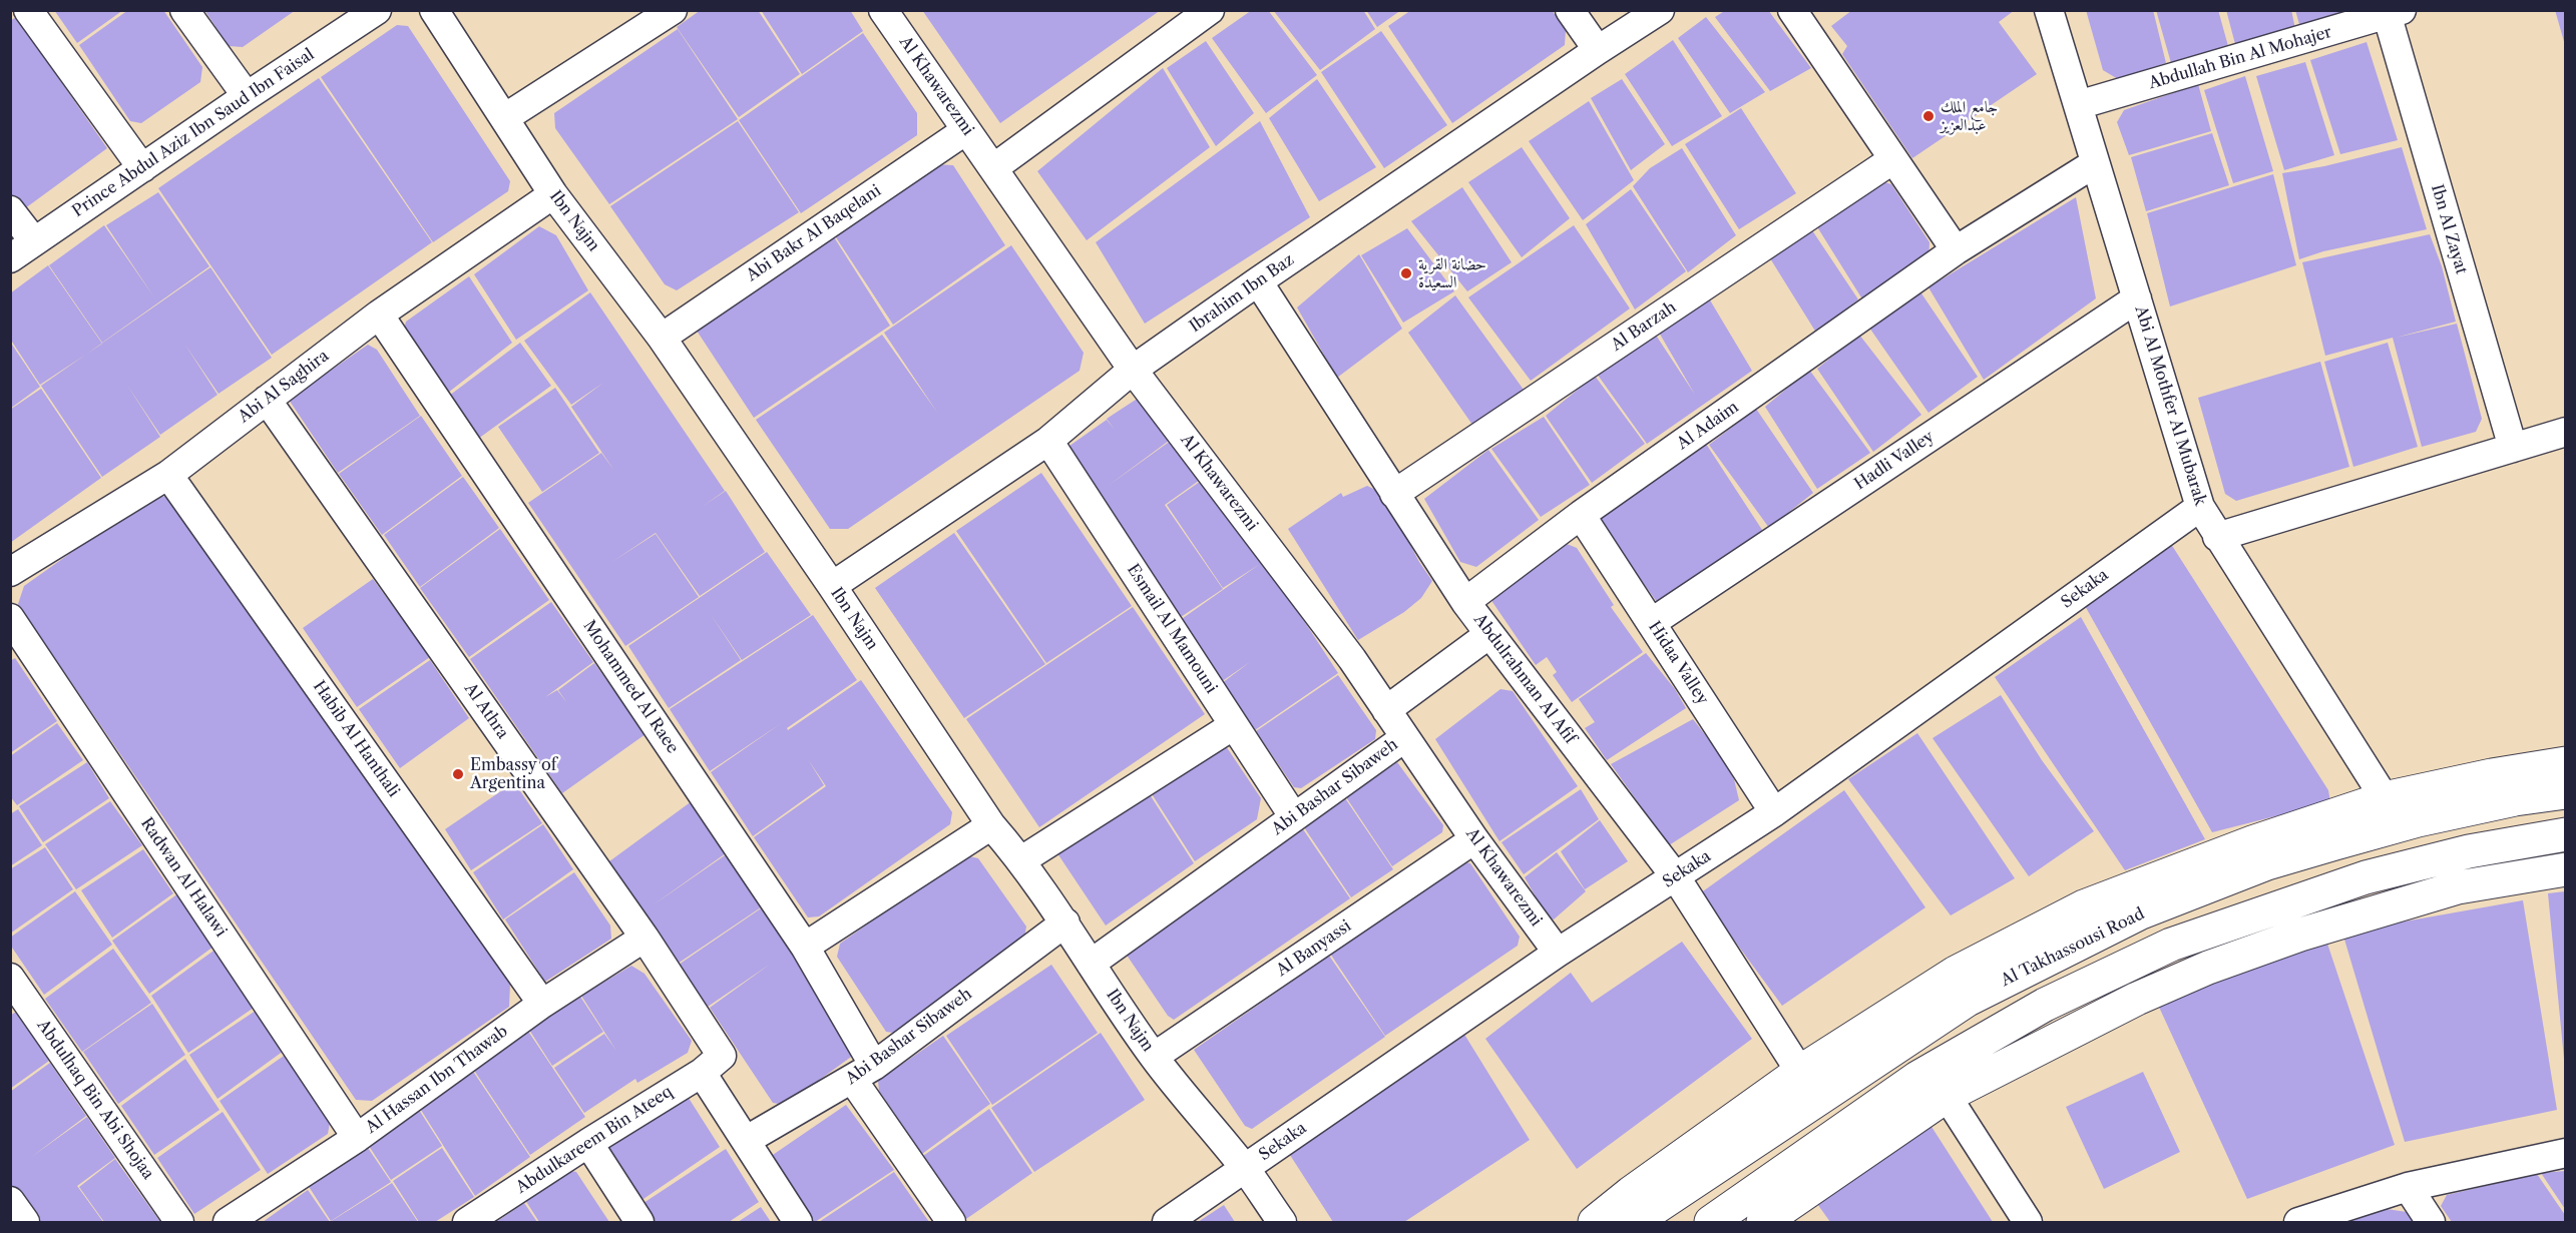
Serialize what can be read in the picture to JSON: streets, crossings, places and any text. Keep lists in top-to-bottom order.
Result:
{
  "streets": {
    "main road": ["Al Takhassousi Road"],
    "street": [
      "Abdullah Bin Al Mohajer",
      "Al Khawarezmi",
      "Prince Abdul Aziz Ibn Saud Ibn Faisal",
      "Ibn Najm",
      "Ibn Al Zayat",
      "Abi Bakr Al Baqelani",
      "Ibrahim Ibn Baz",
      "Al Barzah",
      "Abi Al Saghira",
      "Abi Al Mothfer Al Mubarak",
      "Al Adaim",
      "Hadli Valley",
      "Sekaka",
      "Esmail Al Mamouni",
      "Hidaa Valley",
      "Abdulrahman Al Afif",
      "Mohammed Al Raee",
      "Al Athra",
      "Habib Al Hanthali",
      "Abi Bashar Sibaweh",
      "Radwan Al Halawi",
      "Al Banyassi",
      "Al Hassan Ibn Thawab",
      "Abdulhaq Bin Abi Shojaa",
      "Abdulkareem Bin Ateeq"
    ]
  },
  "crossings": [
    ["Abdullah Bin Al Mohajer", "Ibn Al Zayat"],
    ["Abdullah Bin Al Mohajer", "Abi Al Mothfer Al Mubarak"],
    ["Al Khawarezmi", "Abi Bakr Al Baqelani"],
    ["Al Khawarezmi", "Ibrahim Ibn Baz"],
    ["Al Khawarezmi", "Sekaka"],
    ["Al Khawarezmi", "Abi Bashar Sibaweh"],
    ["Al Khawarezmi", "Al Banyassi"],
    ["Ibn Najm", "Abi Bakr Al Baqelani"],
    ["Ibn Najm", "Ibrahim Ibn Baz"],
    ["Ibn Najm", "Abi Al Saghira"],
    ["Ibn Najm", "Sekaka"],
    ["Ibn Najm", "Abi Bashar Sibaweh"],
    ["Ibn Najm", "Al Banyassi"],
    ["Ibrahim Ibn Baz", "Esmail Al Mamouni"],
    ["Ibrahim Ibn Baz", "Abdulrahman Al Afif"],
    ["Al Barzah", "Abdulrahman Al Afif"],
    ["Abi Al Saghira", "Mohammed Al Raee"],
    ["Abi Al Saghira", "Al Athra"],
    ["Abi Al Saghira", "Habib Al Hanthali"],
    ["Abi Al Mothfer Al Mubarak", "Al Adaim"],
    ["Abi Al Mothfer Al Mubarak", "Hadli Valley"],
    ["Abi Al Mothfer Al Mubarak", "Sekaka"],
    ["Al Adaim", "Hidaa Valley"],
    ["Al Adaim", "Abdulrahman Al Afif"],
    ["Hadli Valley", "Hidaa Valley"],
    ["Sekaka", "Hidaa Valley"],
    ["Sekaka", "Abdulrahman Al Afif"],
    ["Esmail Al Mamouni", "Abi Bashar Sibaweh"],
    ["Mohammed Al Raee", "Abi Bashar Sibaweh"],
    ["Al Athra", "Abi Bashar Sibaweh"],
    ["Al Athra", "Al Hassan Ibn Thawab"],
    ["Al Athra", "Abdulkareem Bin Ateeq"],
    ["Habib Al Hanthali", "Al Hassan Ibn Thawab"],
    ["Radwan Al Halawi", "Al Hassan Ibn Thawab"]
  ],
  "places": ["جامع الملك عبدالعزيز", "حضانة القرية السعيدة", "Embassy of Argentina"]
}
